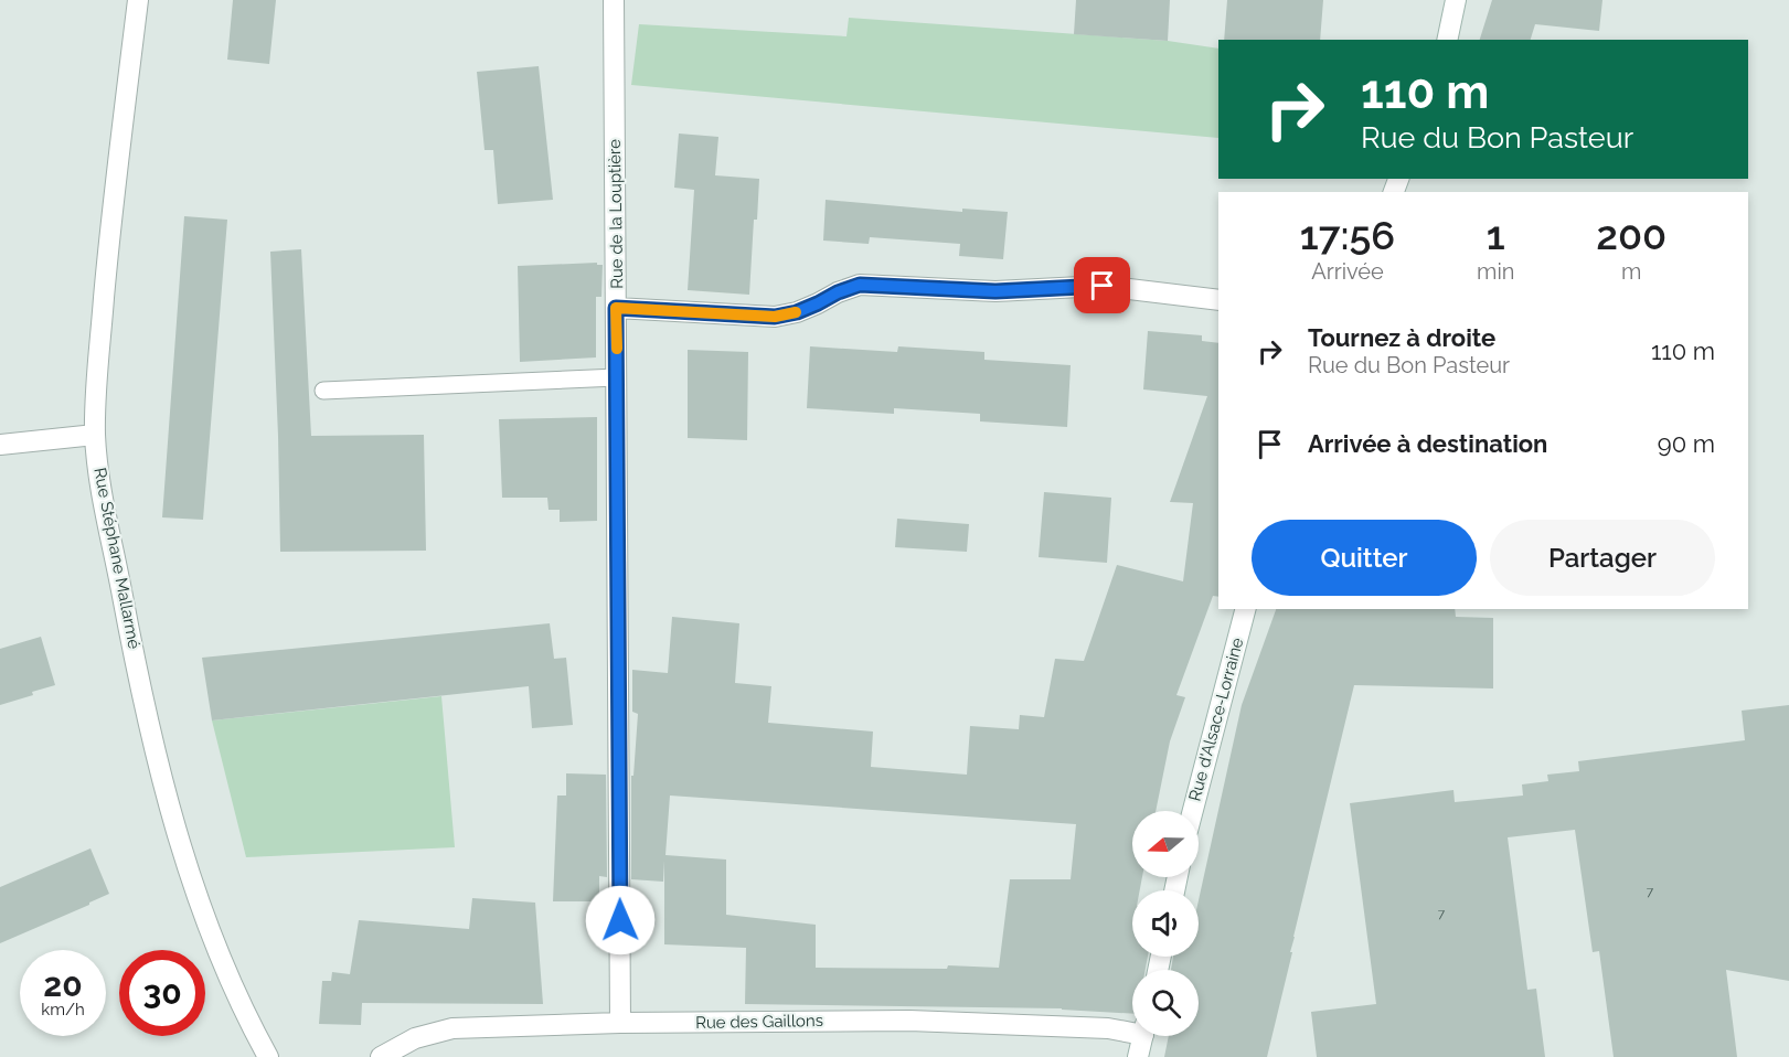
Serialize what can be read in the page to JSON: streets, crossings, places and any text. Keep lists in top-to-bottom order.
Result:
{
  "streets": {
    "street": [
      "Rue de la Louptière",
      "Rue Stéphane Mallarmé",
      "Rue d'Alsace-Lorraine",
      "Rue des Gaillons"
    ]
  },
  "crossings": [
    ["Rue de la Louptière", "Rue des Gaillons"]
  ],
  "house_numbers": ["7", "7"],
  "north": "left",
  "page": {
    "turn": ["110 m", "Rue du Bon Pasteur"],
    "eta": [
      "17:56",
      "Arrivée",
      "1",
      "min",
      "200",
      "m"
    ],
    "list": [
      {
        "name": "Tournez à droite",
        "note": "Rue du Bon Pasteur",
        "value": "110 m"
      },
      {
        "name": "Arrivée à destination",
        "value": "90 m"
      }
    ],
    "buttons": ["Quitter", "Partager"],
    "speed": "20 km/h",
    "limit": "30"
  }
}
